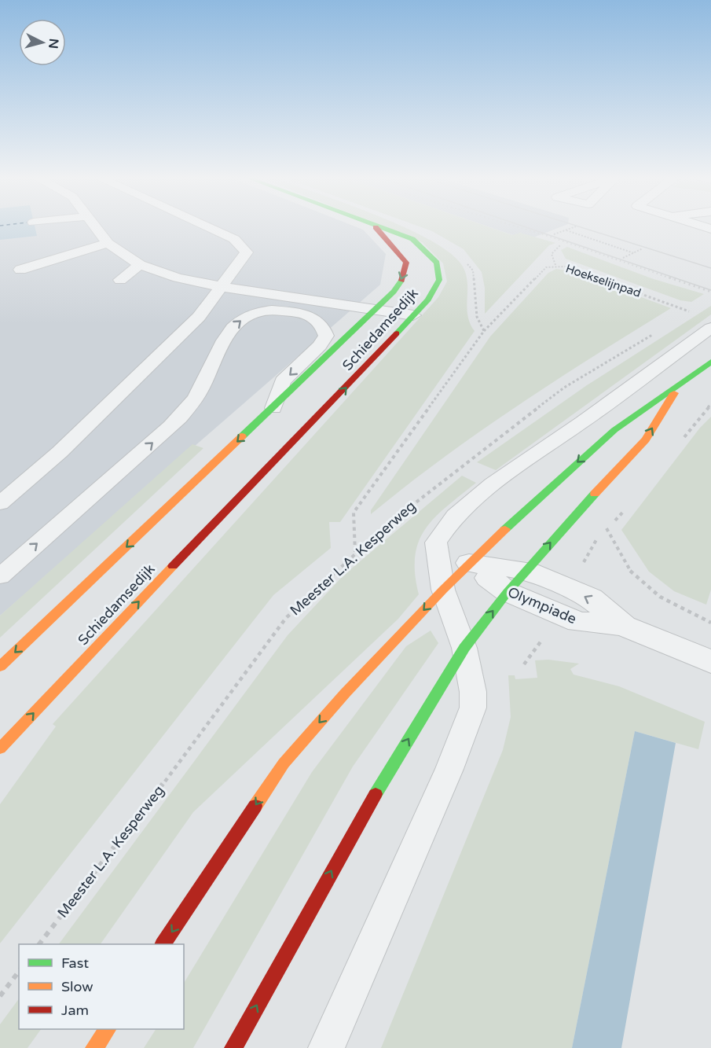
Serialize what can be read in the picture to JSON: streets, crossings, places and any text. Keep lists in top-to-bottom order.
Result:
{
  "streets": {
    "main road": ["Schiedamsedijk"],
    "street": ["Olympiade"],
    "path": ["Hoekselijnpad", "Meester L.A. Kesperweg"]
  },
  "legend": ["Fast", "Slow", "Jam"],
  "north": "right"
}
